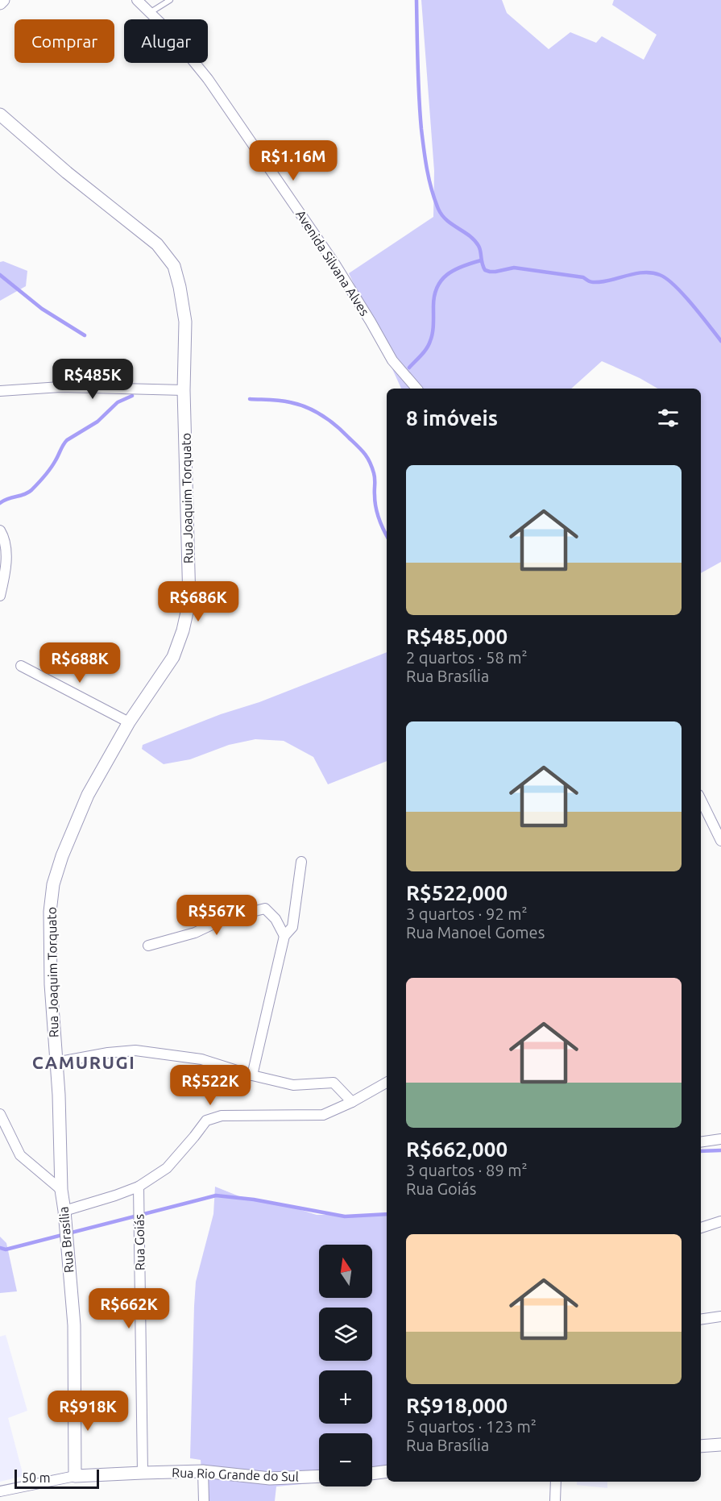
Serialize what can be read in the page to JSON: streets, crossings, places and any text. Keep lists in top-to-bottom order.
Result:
{
  "streets": {
    "street": [
      "Avenida Silvana Alves",
      "Rua Joaquim Torquato",
      "Rua Brasília",
      "Rua Goiás",
      "Rua Rio Grande do Sul"
    ]
  },
  "crossings": [
    ["Rua Joaquim Torquato", "Rua Brasília"],
    ["Rua Brasília", "Rua Rio Grande do Sul"],
    ["Rua Goiás", "Rua Rio Grande do Sul"]
  ],
  "districts": ["CAMURUGI"],
  "scale_bar": "50 m",
  "north": "top",
  "page": {
    "chip": ["Comprar", "Alugar"],
    "price": [
      "R$1.16M",
      "R$485K",
      "R$686K",
      "R$688K",
      "R$567K",
      "R$522K",
      "R$662K",
      "R$918K"
    ],
    "heading": "8 imóveis",
    "list": [
      {
        "name": "R$485,000",
        "note": "2 quartos · 58 m² · Rua Brasília"
      },
      {
        "name": "R$522,000",
        "note": "3 quartos · 92 m² · Rua Manoel Gomes"
      },
      {
        "name": "R$662,000",
        "note": "3 quartos · 89 m² · Rua Goiás"
      },
      {
        "name": "R$918,000",
        "note": "5 quartos · 123 m² · Rua Brasília"
      }
    ],
    "map_buttons": ["+", "−"],
    "scale": "50 m"
  }
}
